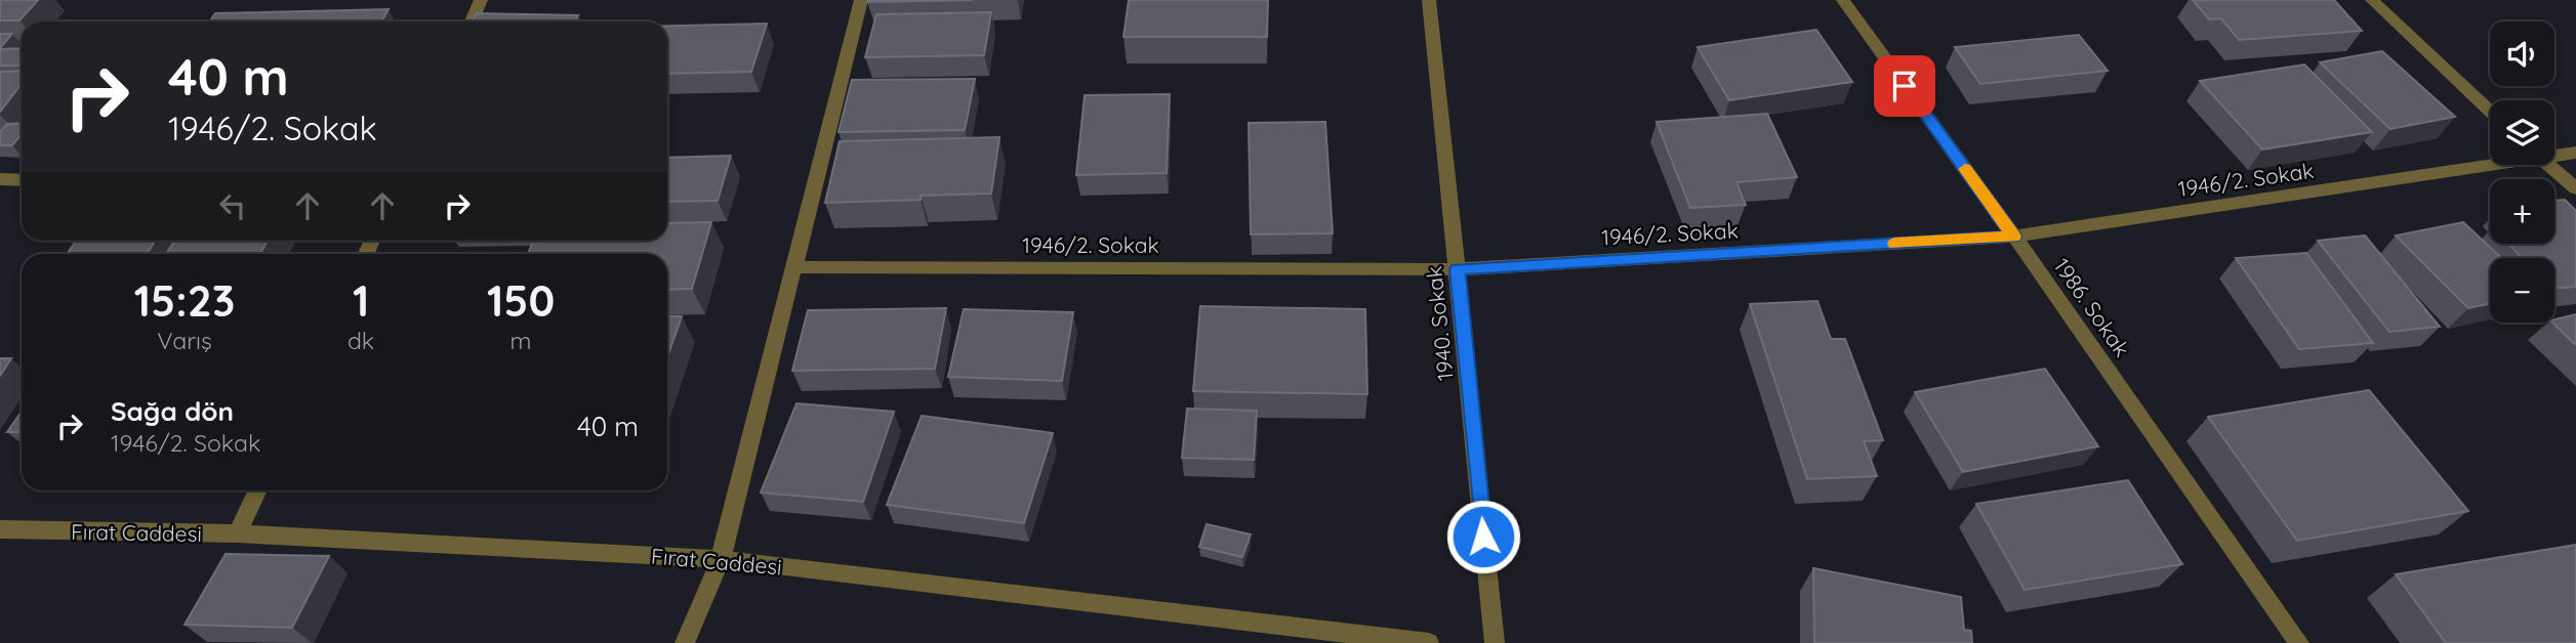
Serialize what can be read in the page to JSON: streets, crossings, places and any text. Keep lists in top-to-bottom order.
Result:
{
  "streets": {
    "street": [
      "1946/2. Sokak",
      "1986. Sokak",
      "1940. Sokak",
      "Fırat Caddesi"
    ]
  },
  "crossings": [
    ["1946/2. Sokak", "1986. Sokak"],
    ["1946/2. Sokak", "1940. Sokak"]
  ],
  "page": {
    "map_buttons": ["+", "−"],
    "turn": ["40 m", "1946/2. Sokak"],
    "eta": [
      "15:23",
      "Varış",
      "1",
      "dk",
      "150",
      "m"
    ],
    "list": [
      {
        "name": "Sağa dön",
        "note": "1946/2. Sokak",
        "value": "40 m"
      }
    ]
  }
}
